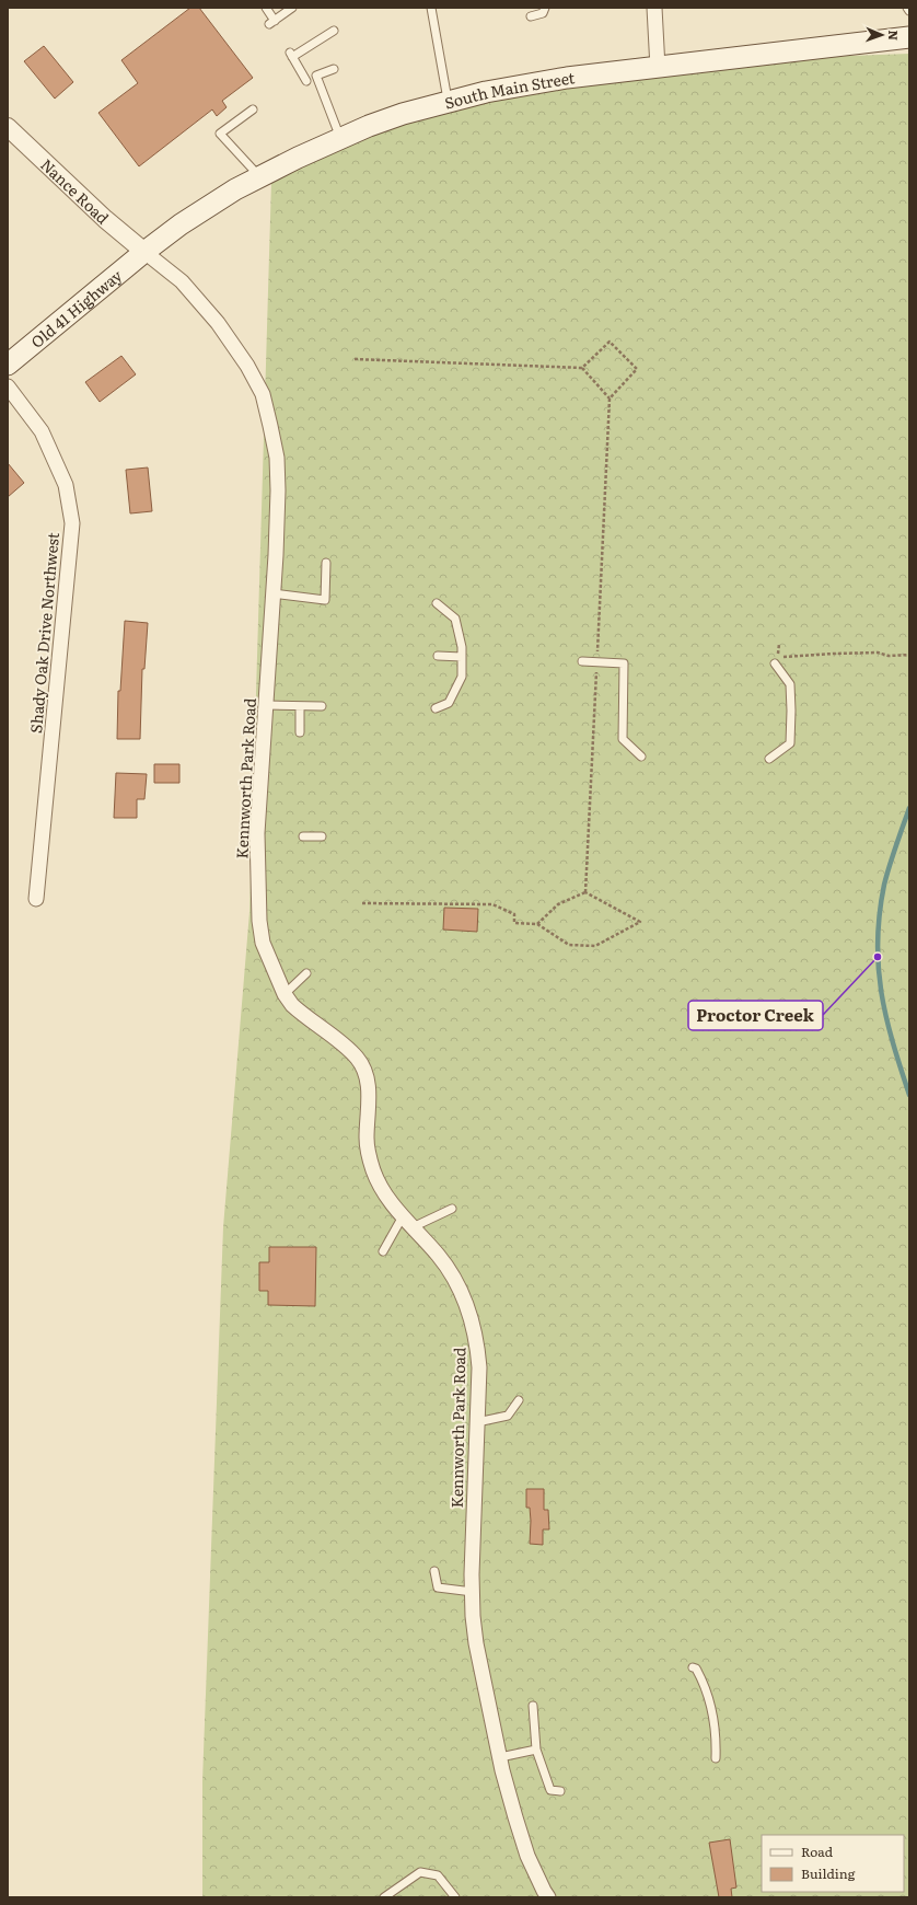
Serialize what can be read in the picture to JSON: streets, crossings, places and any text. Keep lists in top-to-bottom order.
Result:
{
  "streets": {
    "main road": ["South Main Street", "Old 41 Highway"],
    "street": ["Nance Road", "Shady Oak Drive Northwest", "Kennworth Park Road"]
  },
  "crossings": [
    ["South Main Street", "Nance Road"],
    ["South Main Street", "Old 41 Highway"],
    ["South Main Street", "Kennworth Park Road"],
    ["Nance Road", "Old 41 Highway"],
    ["Nance Road", "Kennworth Park Road"],
    ["Old 41 Highway", "Kennworth Park Road"]
  ],
  "places": ["Proctor Creek"],
  "legend": ["Road", "Building"],
  "north": "right"
}
